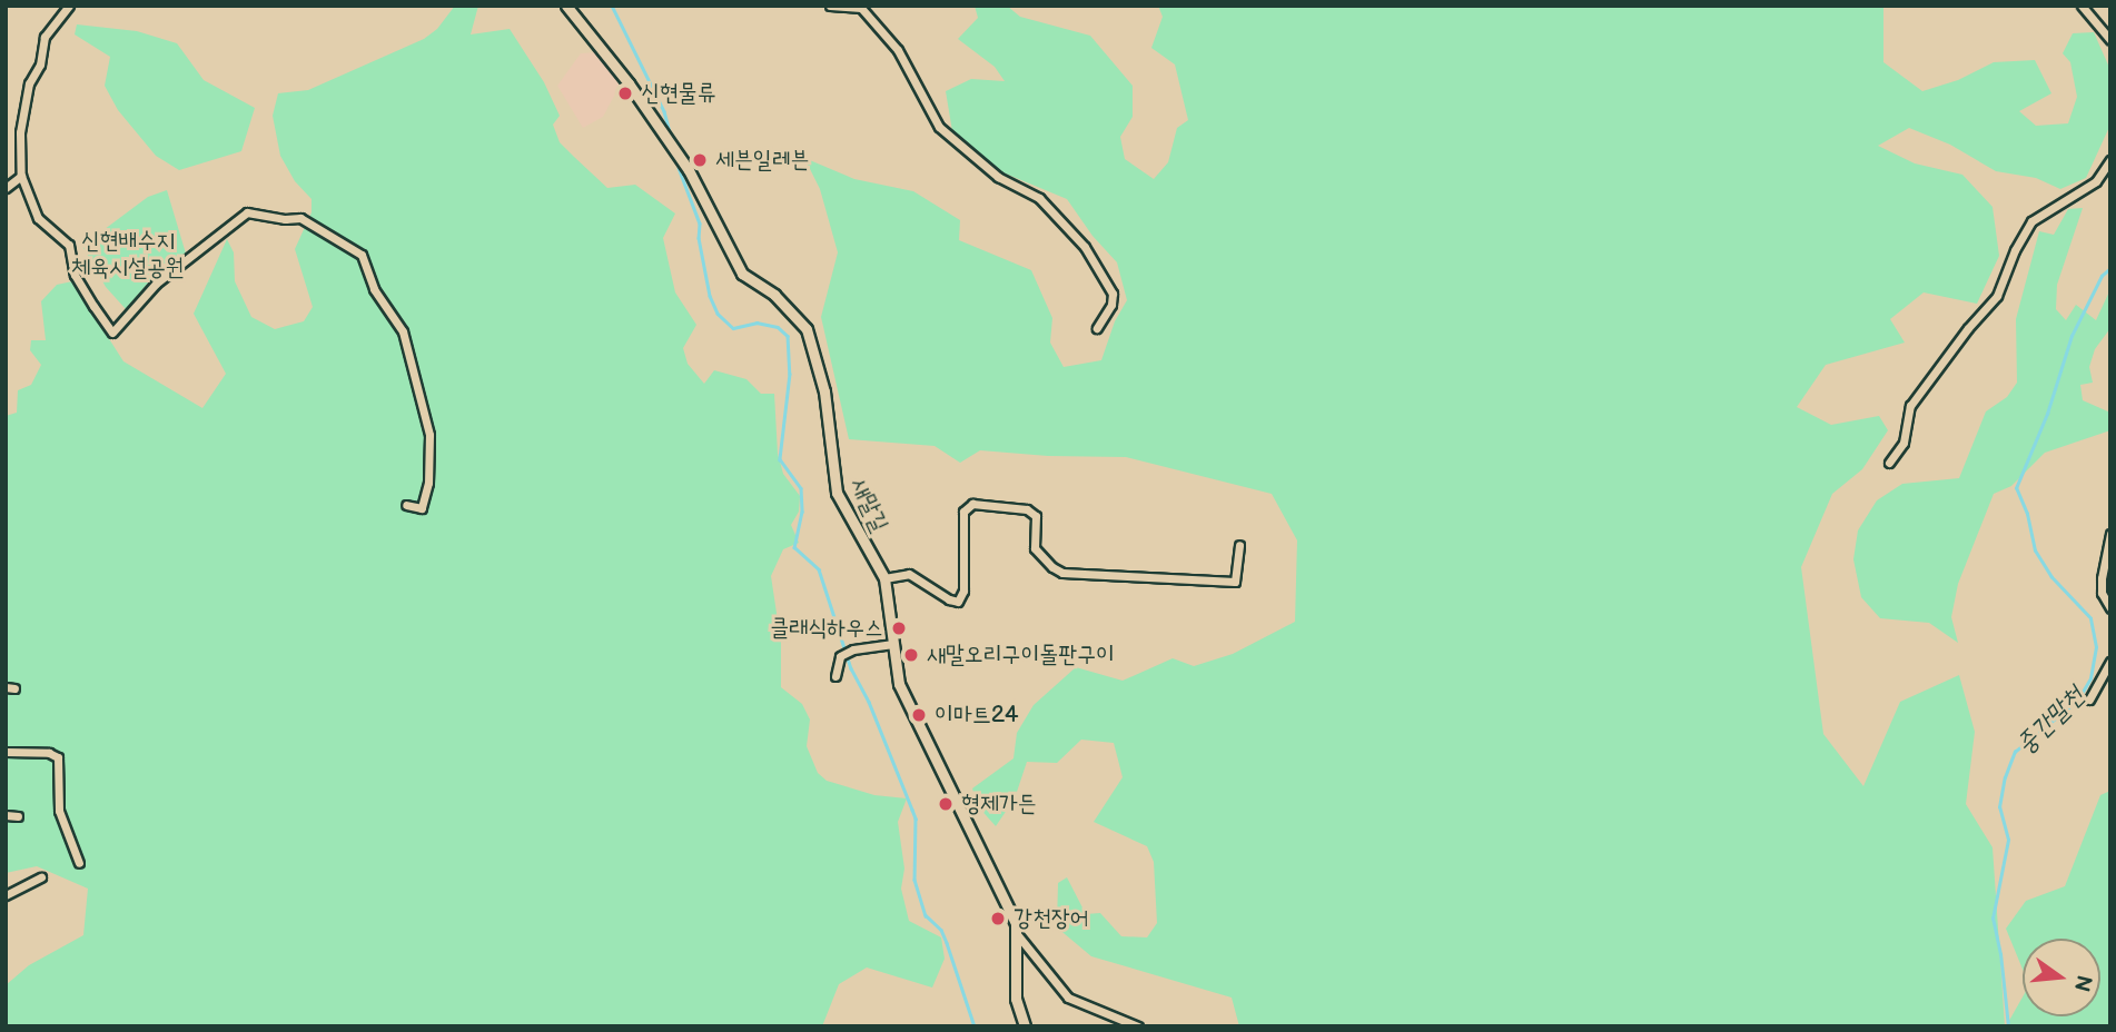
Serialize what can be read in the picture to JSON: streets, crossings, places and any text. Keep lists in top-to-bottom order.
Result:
{
  "streets": {
    "street": ["새말길"]
  },
  "water": ["중간말천"],
  "parks": ["신현배수지 체육시설공원"],
  "places": [
    "신현물류",
    "세븐일레븐",
    "클래식하우스",
    "새말오리구이돌판구이",
    "이마트24",
    "형제가든",
    "강천장어"
  ],
  "north": "right"
}
